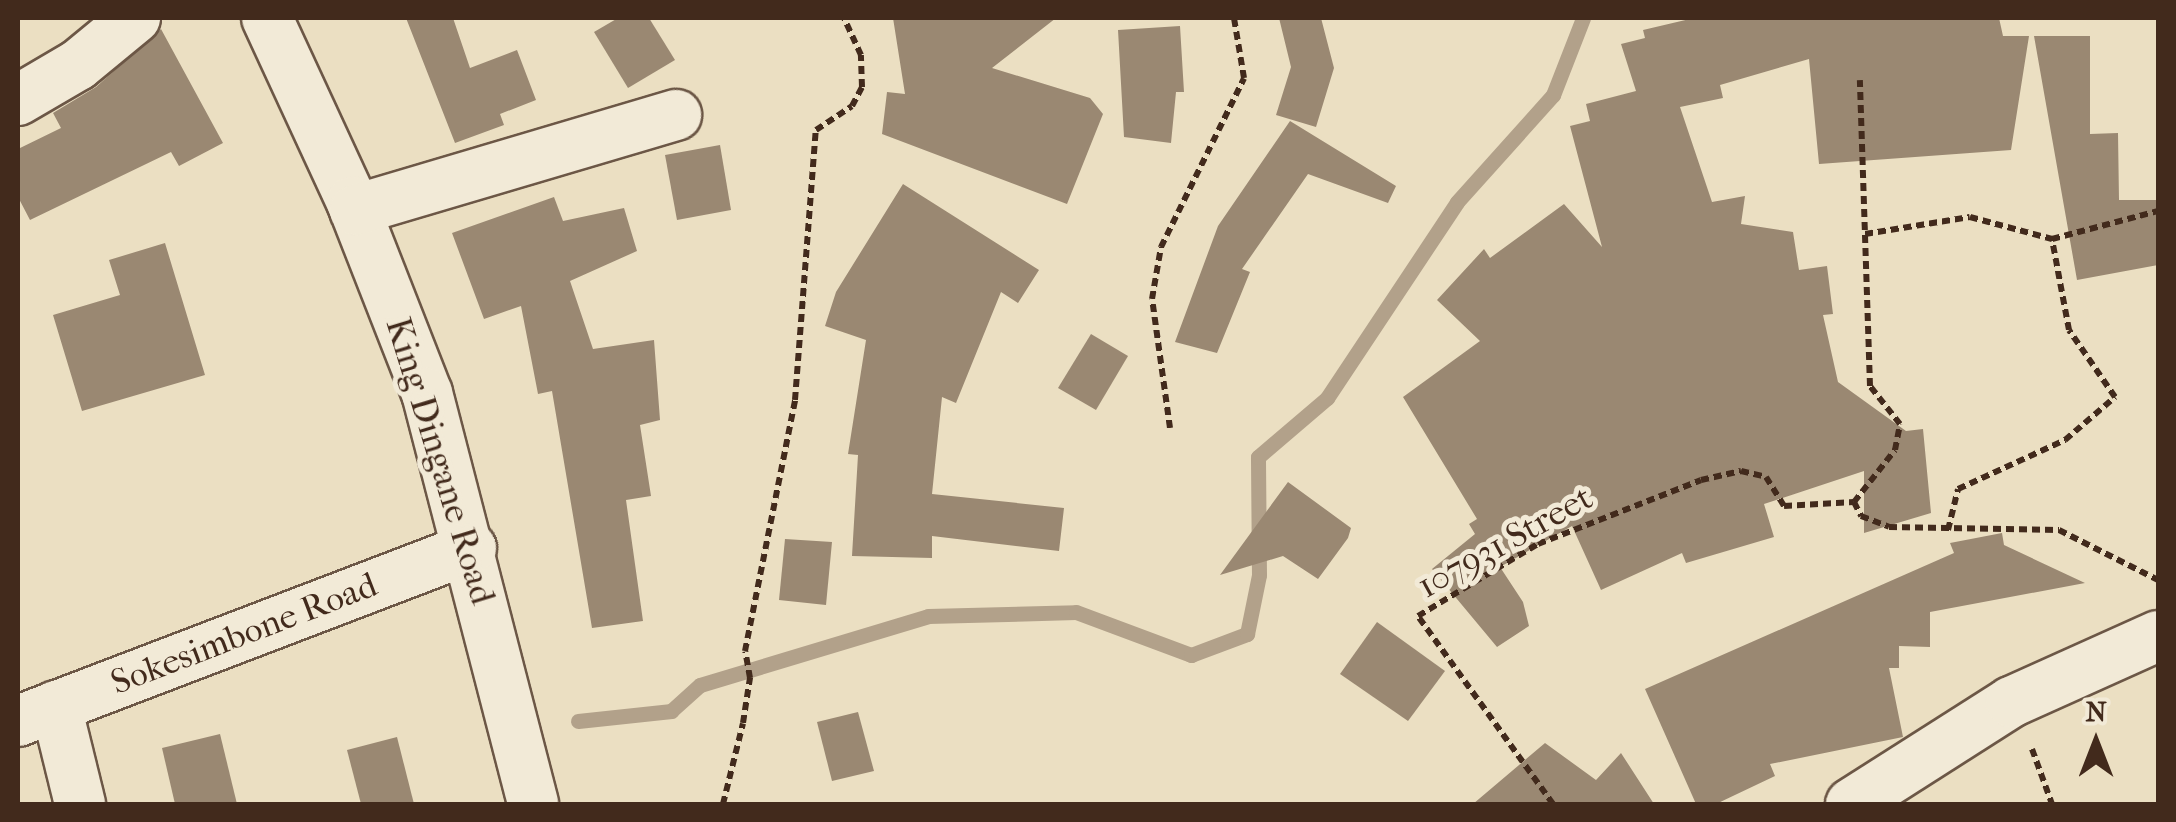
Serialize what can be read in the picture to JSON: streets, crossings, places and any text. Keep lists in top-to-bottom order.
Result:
{
  "streets": {
    "street": ["King Dingane Road", "Sokesimbone Road"],
    "path": ["107931 Street"]
  },
  "crossings": [
    ["King Dingane Road", "Sokesimbone Road"]
  ],
  "north": "top"
}
